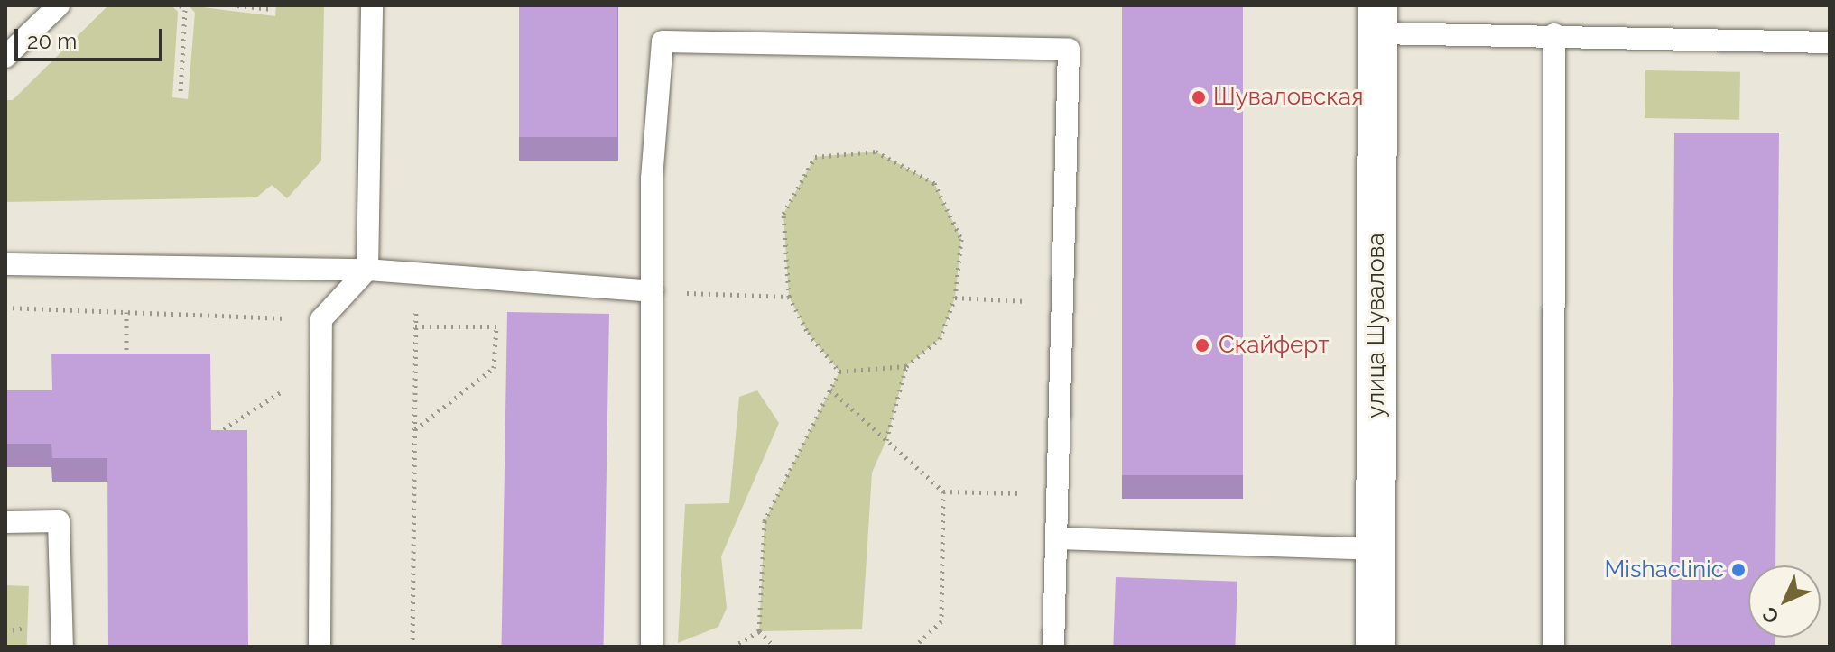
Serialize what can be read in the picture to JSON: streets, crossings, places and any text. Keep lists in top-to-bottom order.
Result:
{
  "streets": {
    "street": ["улица Шувалова"]
  },
  "places": ["Шуваловская", "Скайферт", "Mishaclinic"],
  "scale_bar": "20 m",
  "north": "bottom left"
}
